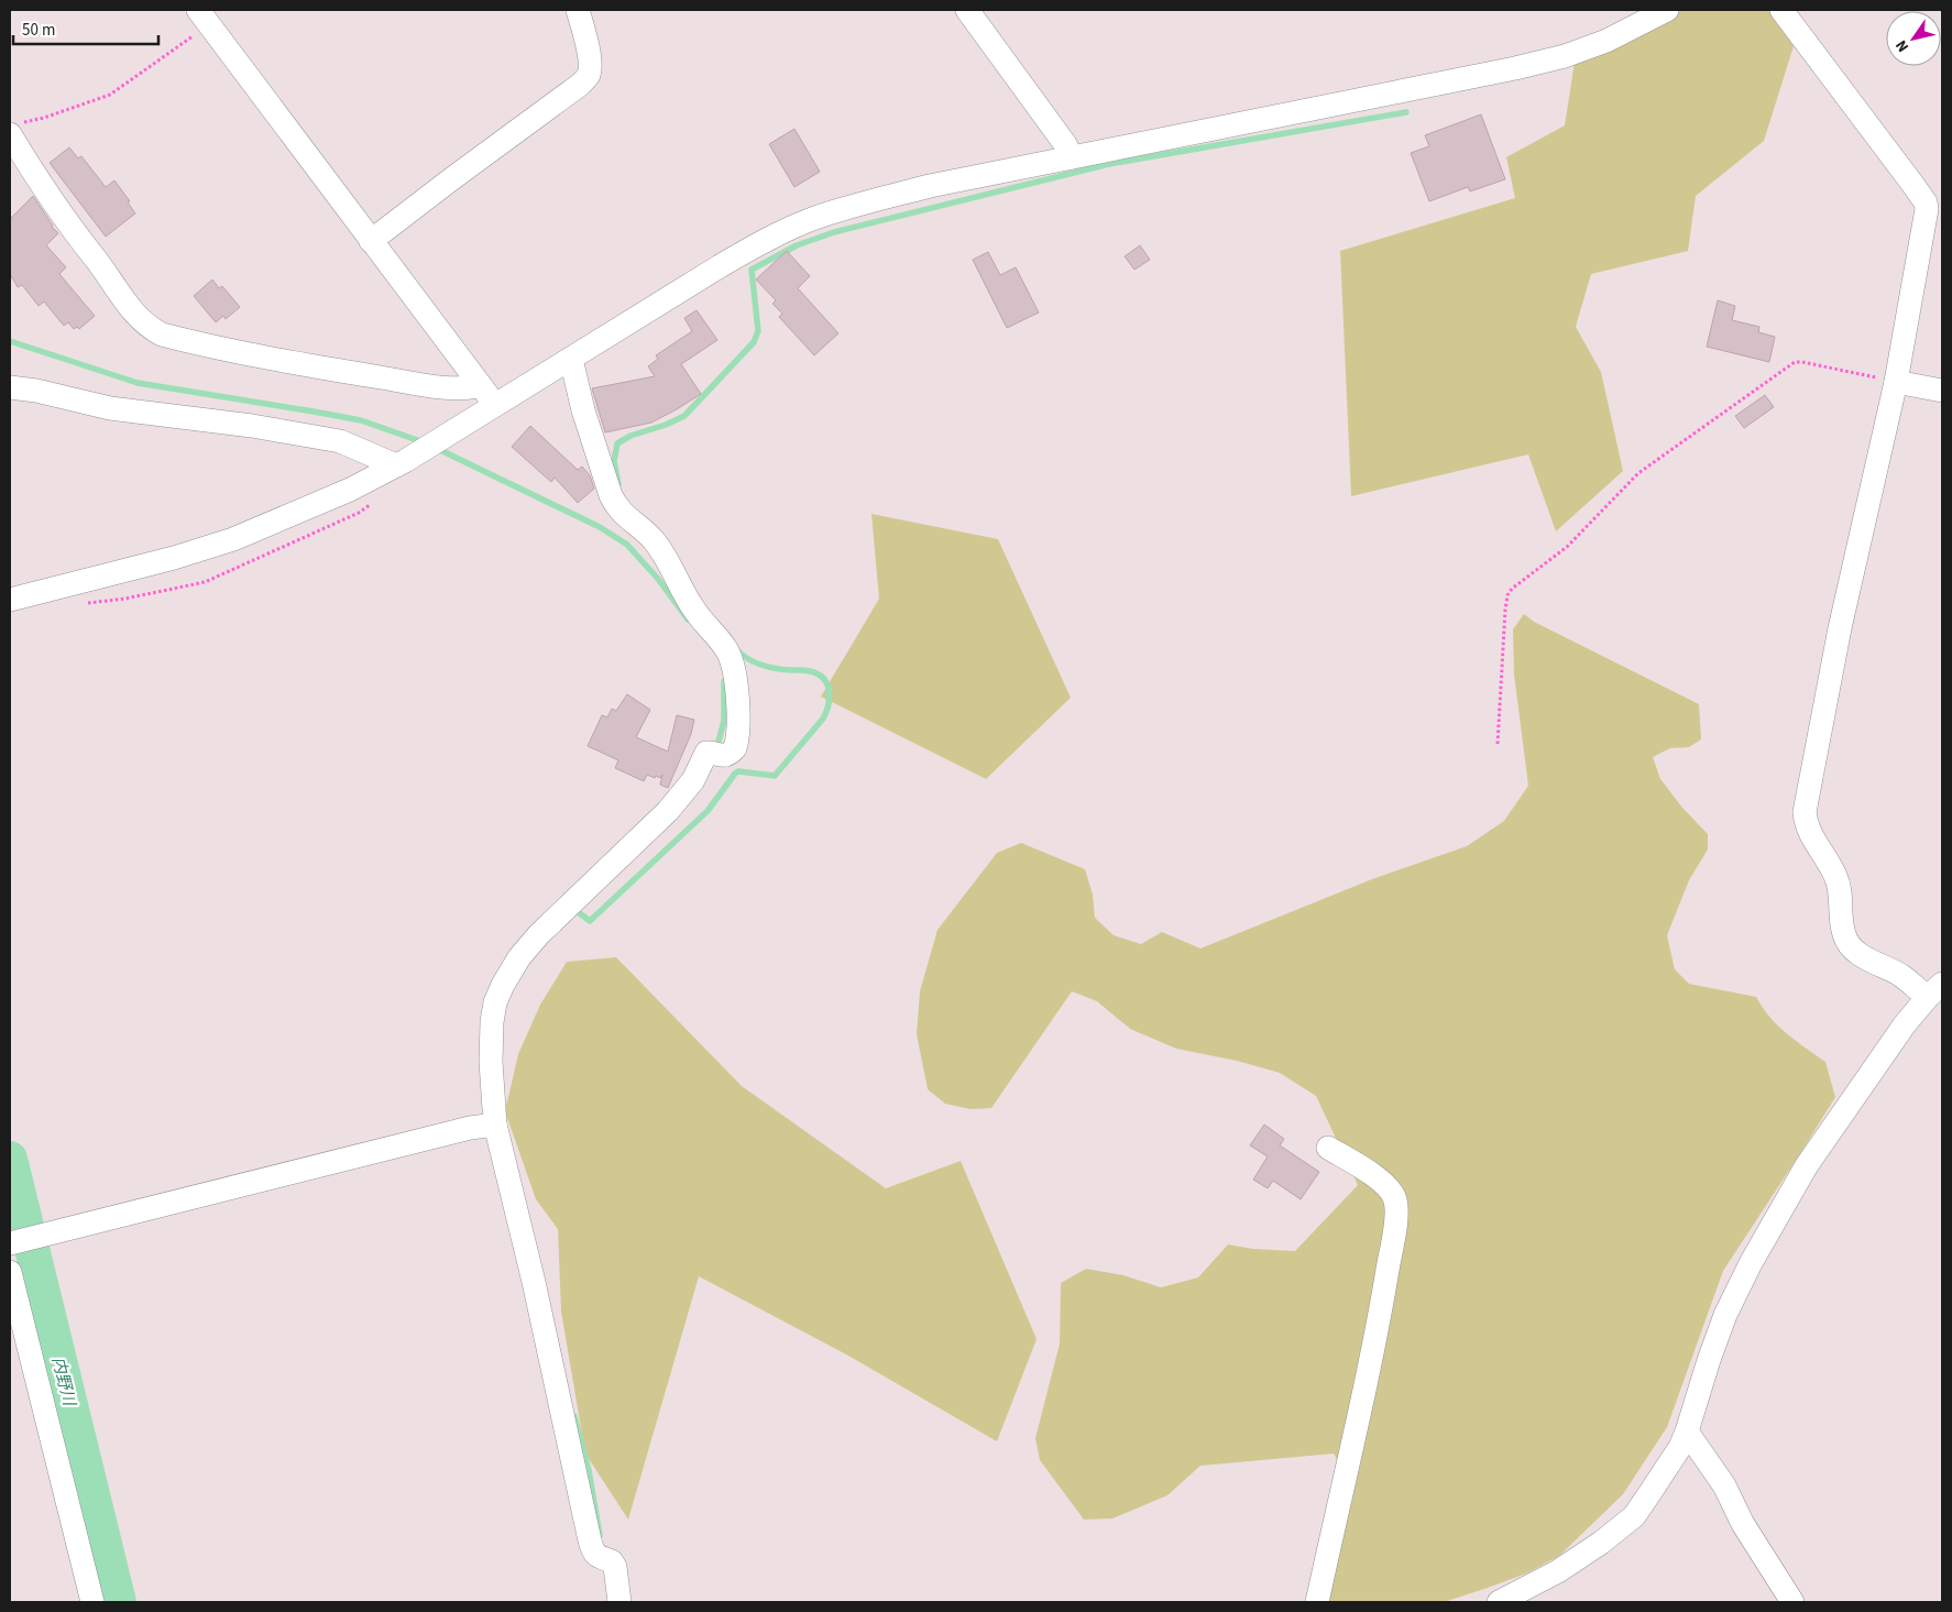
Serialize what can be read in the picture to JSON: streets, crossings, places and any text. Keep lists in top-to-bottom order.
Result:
{
  "water": ["内野川"],
  "scale_bar": "50 m",
  "north": "bottom left"
}
